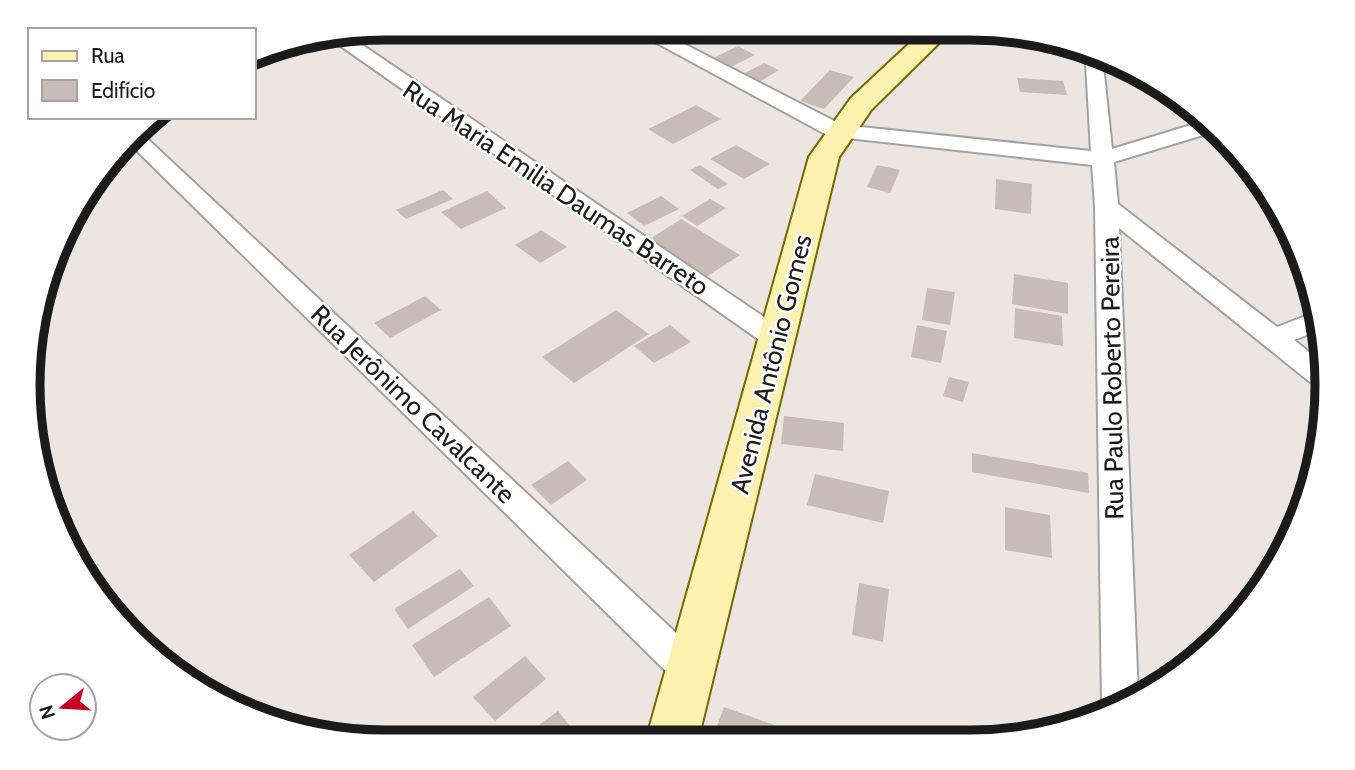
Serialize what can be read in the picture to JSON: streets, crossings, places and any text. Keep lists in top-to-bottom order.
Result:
{
  "streets": {
    "street": [
      "Rua Maria Emilia Daumas Barreto",
      "Avenida Antônio Gomes",
      "Rua Paulo Roberto Pereira",
      "Rua Jerônimo Cavalcante"
    ]
  },
  "crossings": [
    ["Rua Maria Emilia Daumas Barreto", "Avenida Antônio Gomes"],
    ["Avenida Antônio Gomes", "Rua Jerônimo Cavalcante"]
  ],
  "legend": ["Rua", "Edifício"],
  "north": "left"
}
